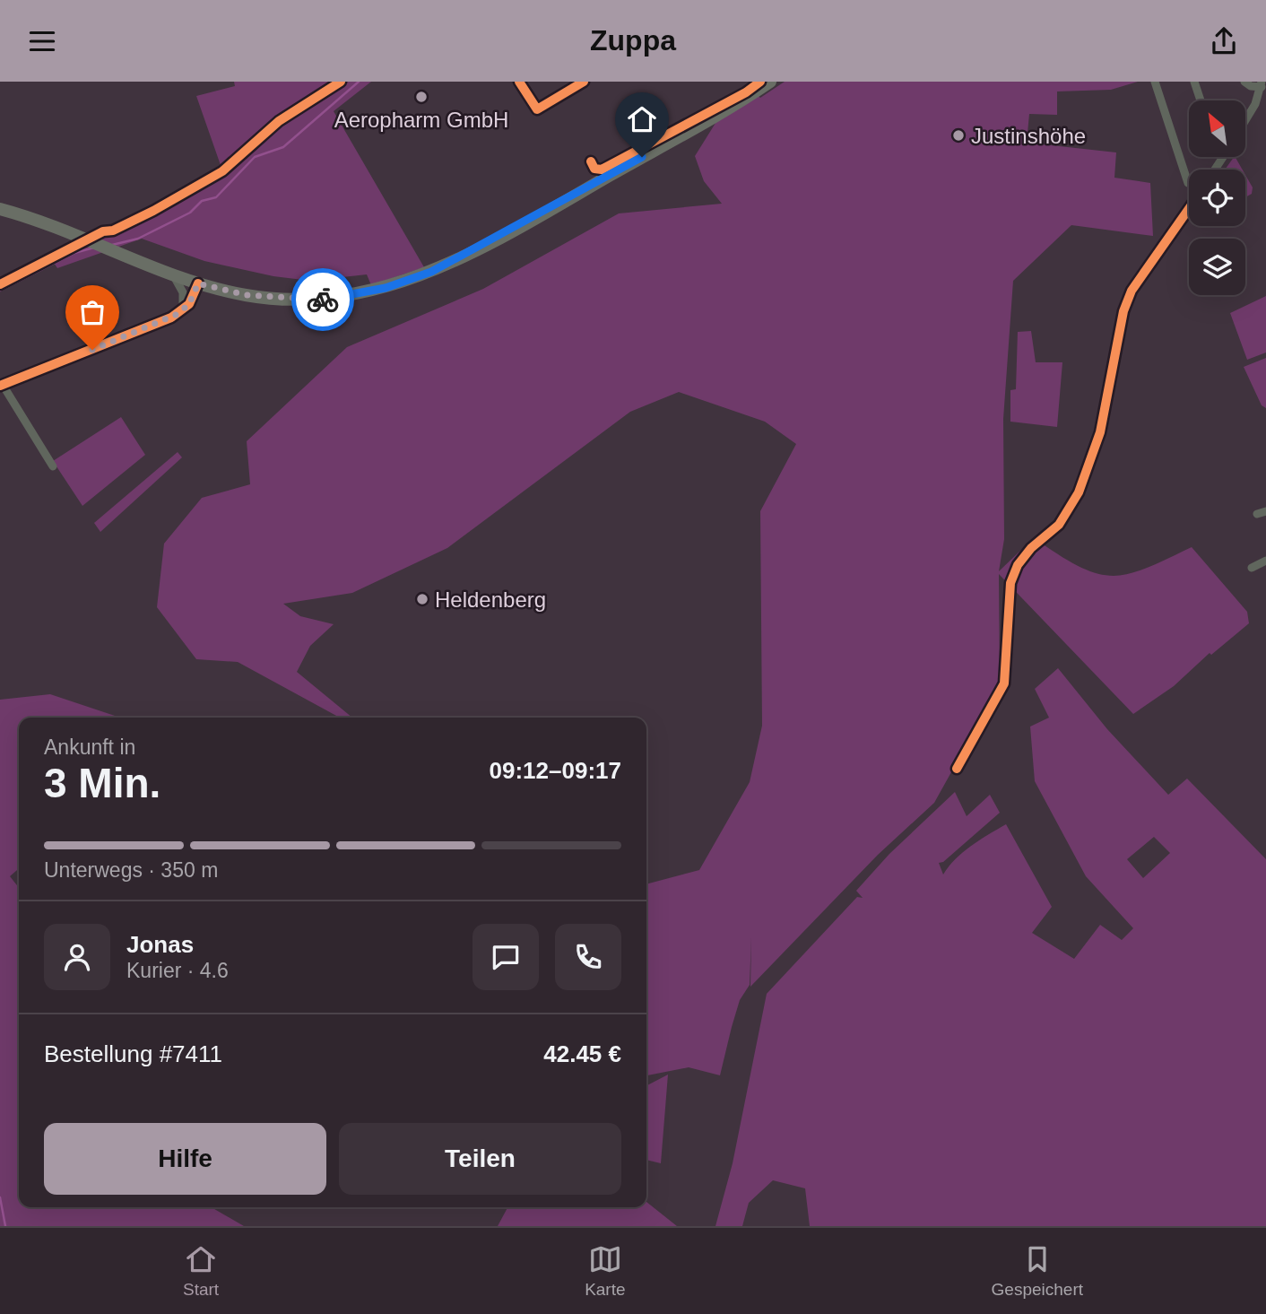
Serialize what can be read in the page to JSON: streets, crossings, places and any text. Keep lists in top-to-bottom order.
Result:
{
  "places": ["Aeropharm GmbH", "Justinshöhe", "Heldenberg"],
  "north": "top left",
  "page": {
    "header": "Zuppa",
    "heading": ["3 Min.", "Ankunft in", "09:12–09:17"],
    "panel": [
      "Jonas",
      "Kurier · 4.6",
      "Bestellung #7411",
      "42.45 €"
    ],
    "bar": "Unterwegs · 350 m",
    "buttons": ["Hilfe", "Teilen"],
    "tabs": ["Start", "Karte", "Gespeichert"]
  }
}
